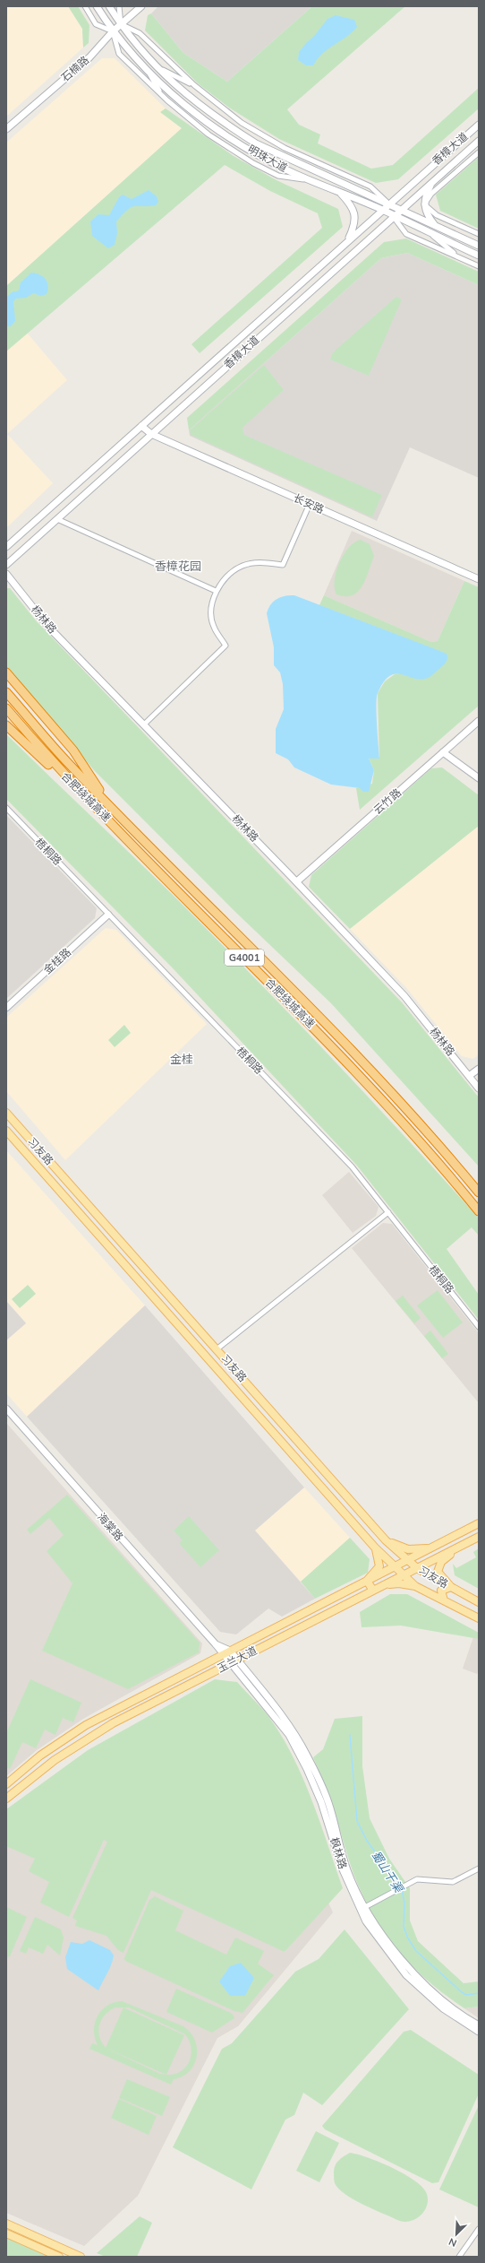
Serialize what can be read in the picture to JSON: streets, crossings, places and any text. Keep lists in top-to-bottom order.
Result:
{
  "streets": {
    "highway": ["合肥绕城高速", "G4001"],
    "main road": [
      "石楠路",
      "香樟大道",
      "明珠大道",
      "长安路",
      "杨林路",
      "云竹路",
      "金桂路",
      "习友路",
      "海棠路",
      "玉兰大道",
      "枫林路"
    ],
    "street": ["梧桐路"]
  },
  "crossings": [
    ["石楠路", "明珠大道"],
    ["香樟大道", "明珠大道"],
    ["香樟大道", "长安路"],
    ["杨林路", "云竹路"],
    ["梧桐路", "金桂路"],
    ["习友路", "玉兰大道"],
    ["海棠路", "玉兰大道"],
    ["海棠路", "枫林路"],
    ["玉兰大道", "枫林路"]
  ],
  "districts": ["香樟花园", "金桂"],
  "water": ["蜀山干渠"],
  "north": "bottom left"
}
